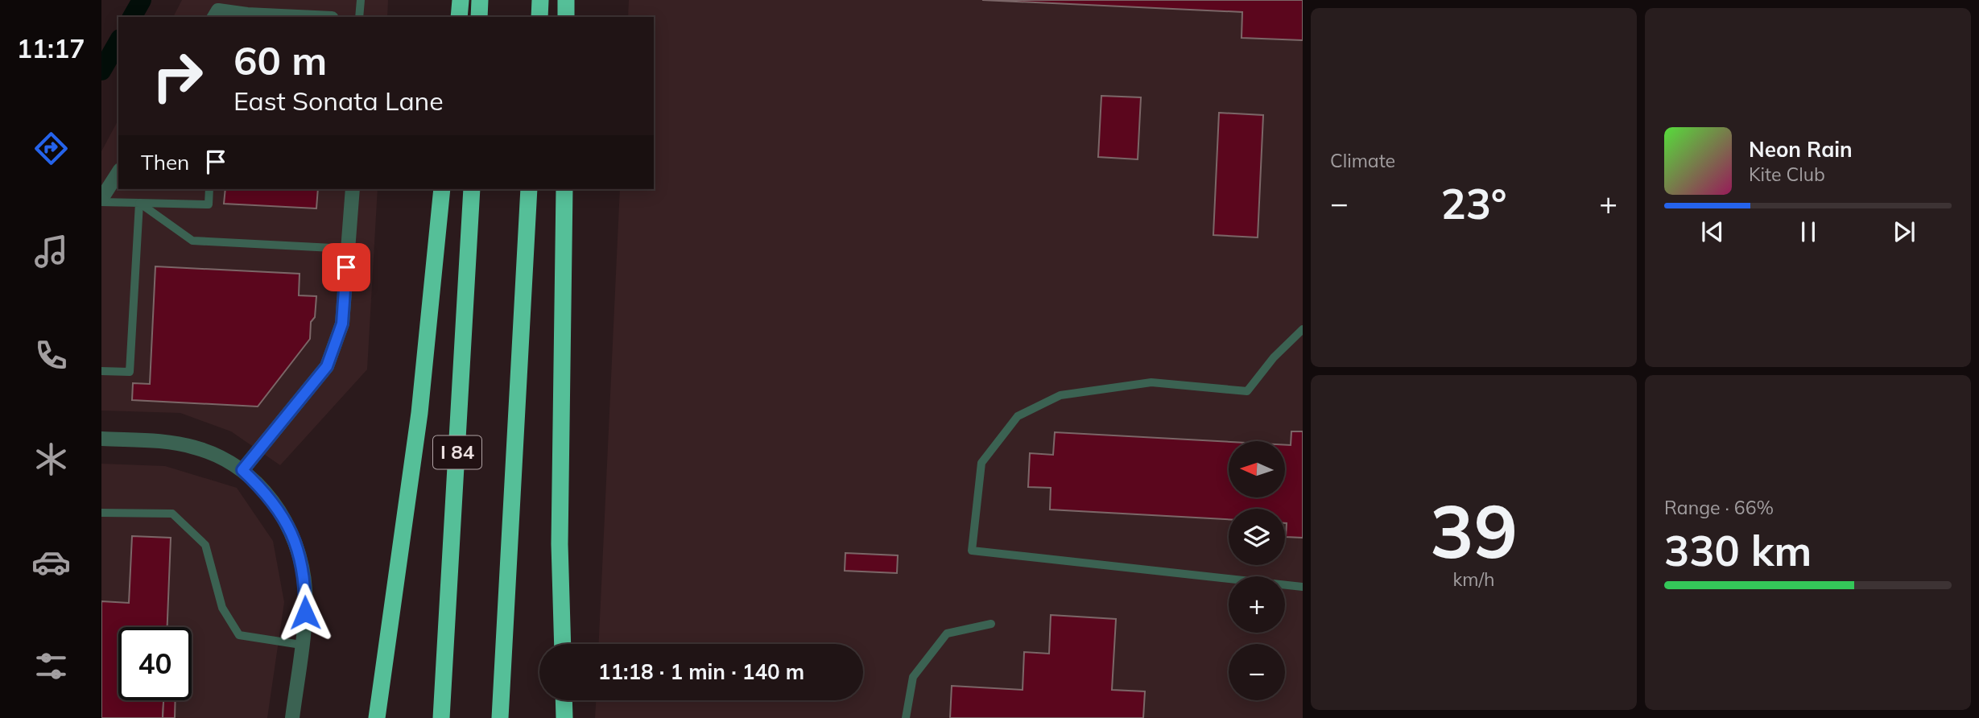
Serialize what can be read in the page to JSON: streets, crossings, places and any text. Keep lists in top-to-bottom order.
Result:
{
  "streets": {
    "highway": ["I 84"]
  },
  "north": "left",
  "page": {
    "tabs": "11:17",
    "tile": [
      "Climate",
      ["39", "km/h"],
      ["Range · 66%", "330 km"]
    ],
    "turn": ["60 m", "East Sonata Lane"],
    "song": ["Neon Rain", "Kite Club"],
    "then": "Then",
    "heat": ["−", "23°", "+"],
    "map_buttons": ["+", "−"],
    "limit": "40",
    "trip": "11:18 · 1 min · 140 m"
  }
}
